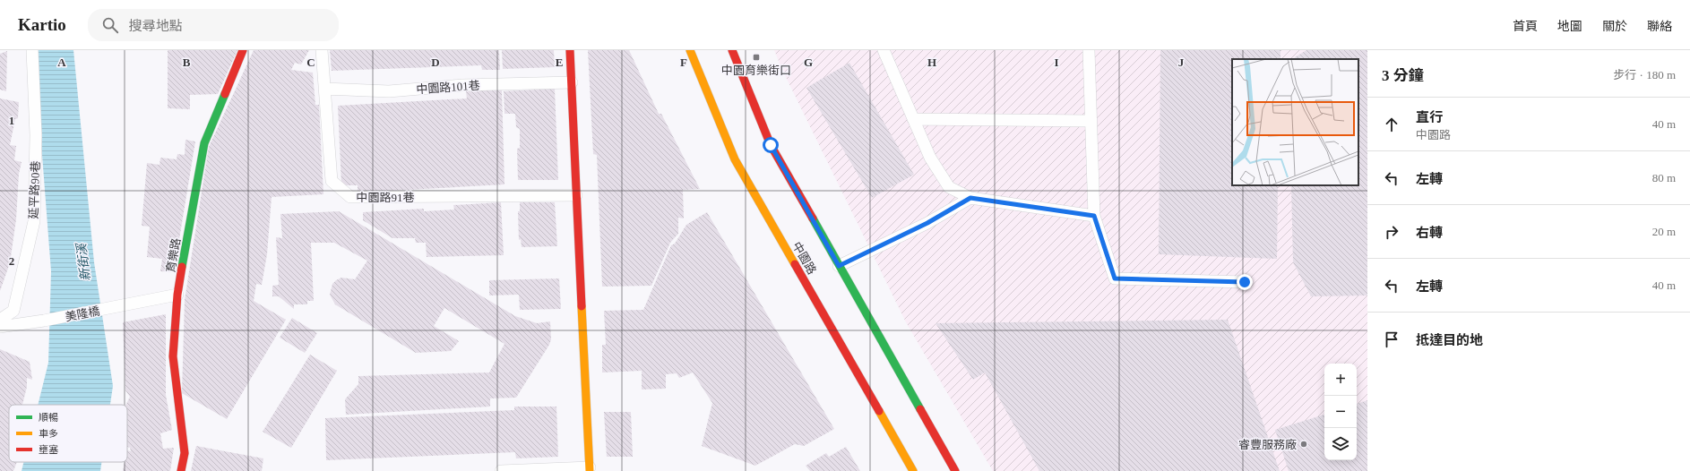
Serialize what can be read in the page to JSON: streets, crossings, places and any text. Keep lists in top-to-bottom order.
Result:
{
  "streets": {
    "main road": ["育樂路", "中園路"],
    "lane": [
      "中園路101巷",
      "延平路90巷",
      "中園路91巷",
      "美隆橋"
    ]
  },
  "crossings": [
    ["中園路101巷", "中園路91巷"],
    ["育樂路", "美隆橋"]
  ],
  "water": ["新街溪"],
  "places": {
    "transit": ["中園育樂街口"],
    "other": ["睿豐服務廠"]
  },
  "legend": ["順暢", "車多", "壅塞"],
  "page": {
    "header": "Kartio",
    "search": "搜尋地點",
    "nav": [
      "首頁",
      "地圖",
      "關於",
      "聯絡"
    ],
    "heading": ["3 分鐘", "步行 · 180 m"],
    "list": [
      ["直行", "中園路", "40 m"],
      ["左轉", "80 m"],
      ["右轉", "20 m"],
      ["左轉", "40 m"],
      "抵達目的地"
    ],
    "map_buttons": ["+", "−"]
  },
  "grid": {
    "columns": [
      "A",
      "B",
      "C",
      "D",
      "E",
      "F",
      "G",
      "H",
      "I",
      "J"
    ],
    "rows": ["1", "2"]
  }
}
